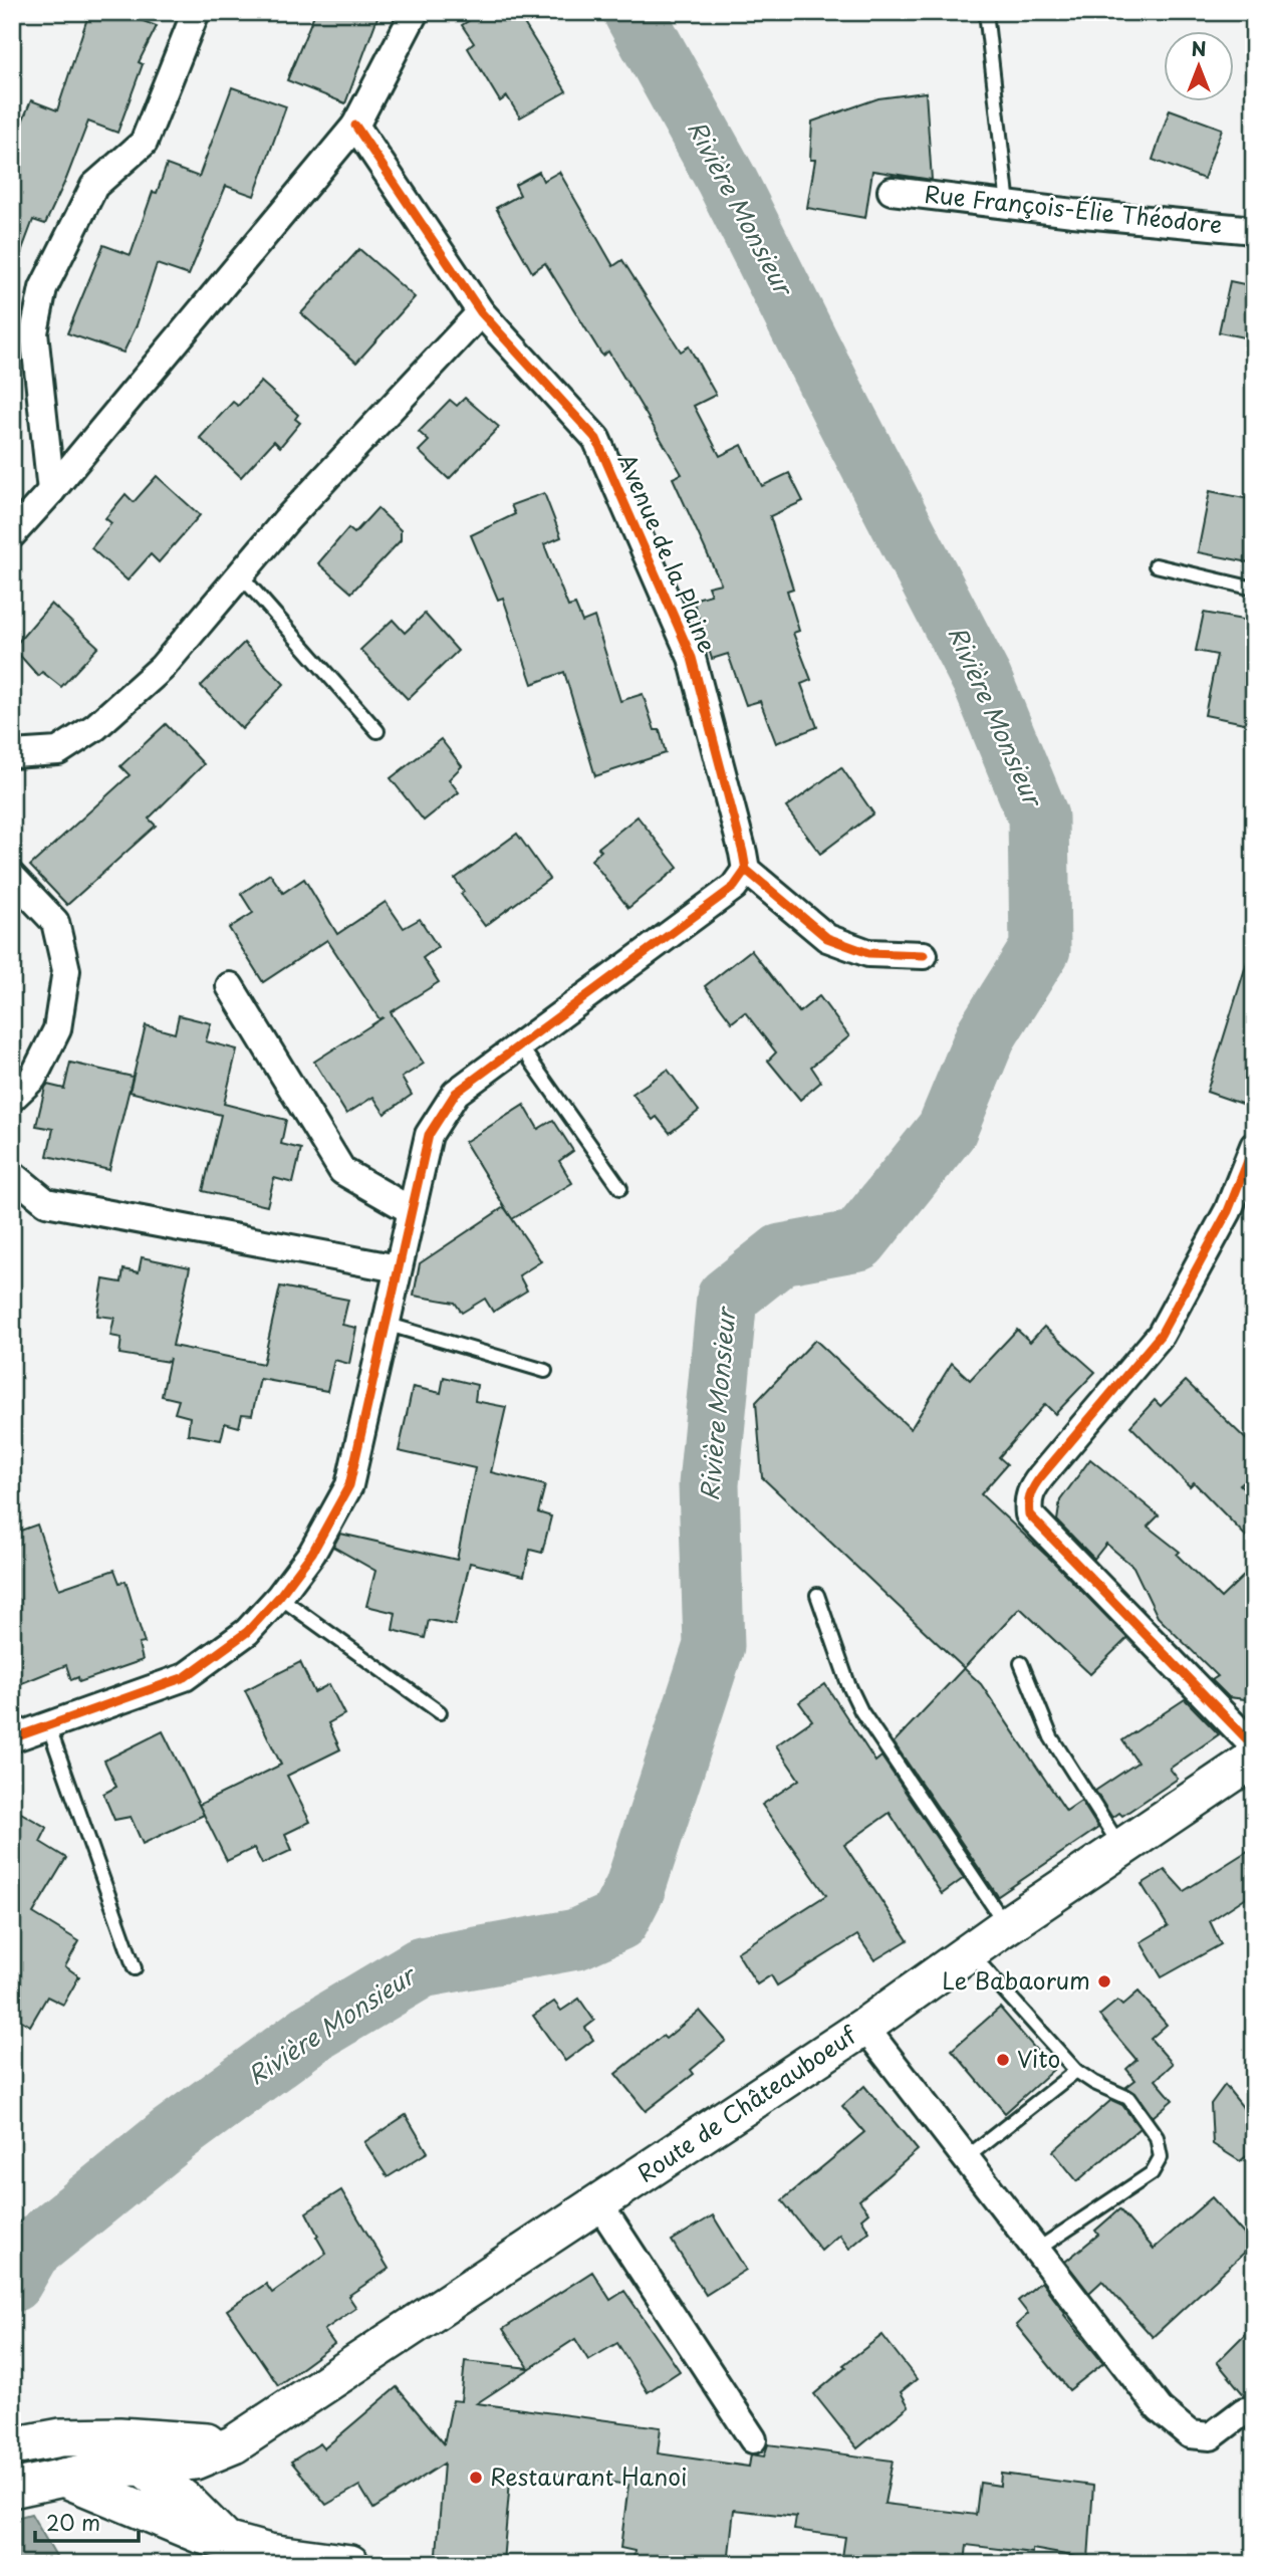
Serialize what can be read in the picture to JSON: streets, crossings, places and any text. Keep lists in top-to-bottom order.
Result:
{
  "streets": {
    "main road": ["Route de Châteauboeuf"],
    "street": ["Rue François-Élie Théodore", "Avenue de la Plaine"]
  },
  "water": ["Rivière Monsieur"],
  "places": ["Le Babaorum", "Vito", "Restaurant Hanoi"],
  "scale_bar": "20 m",
  "north": "top"
}
